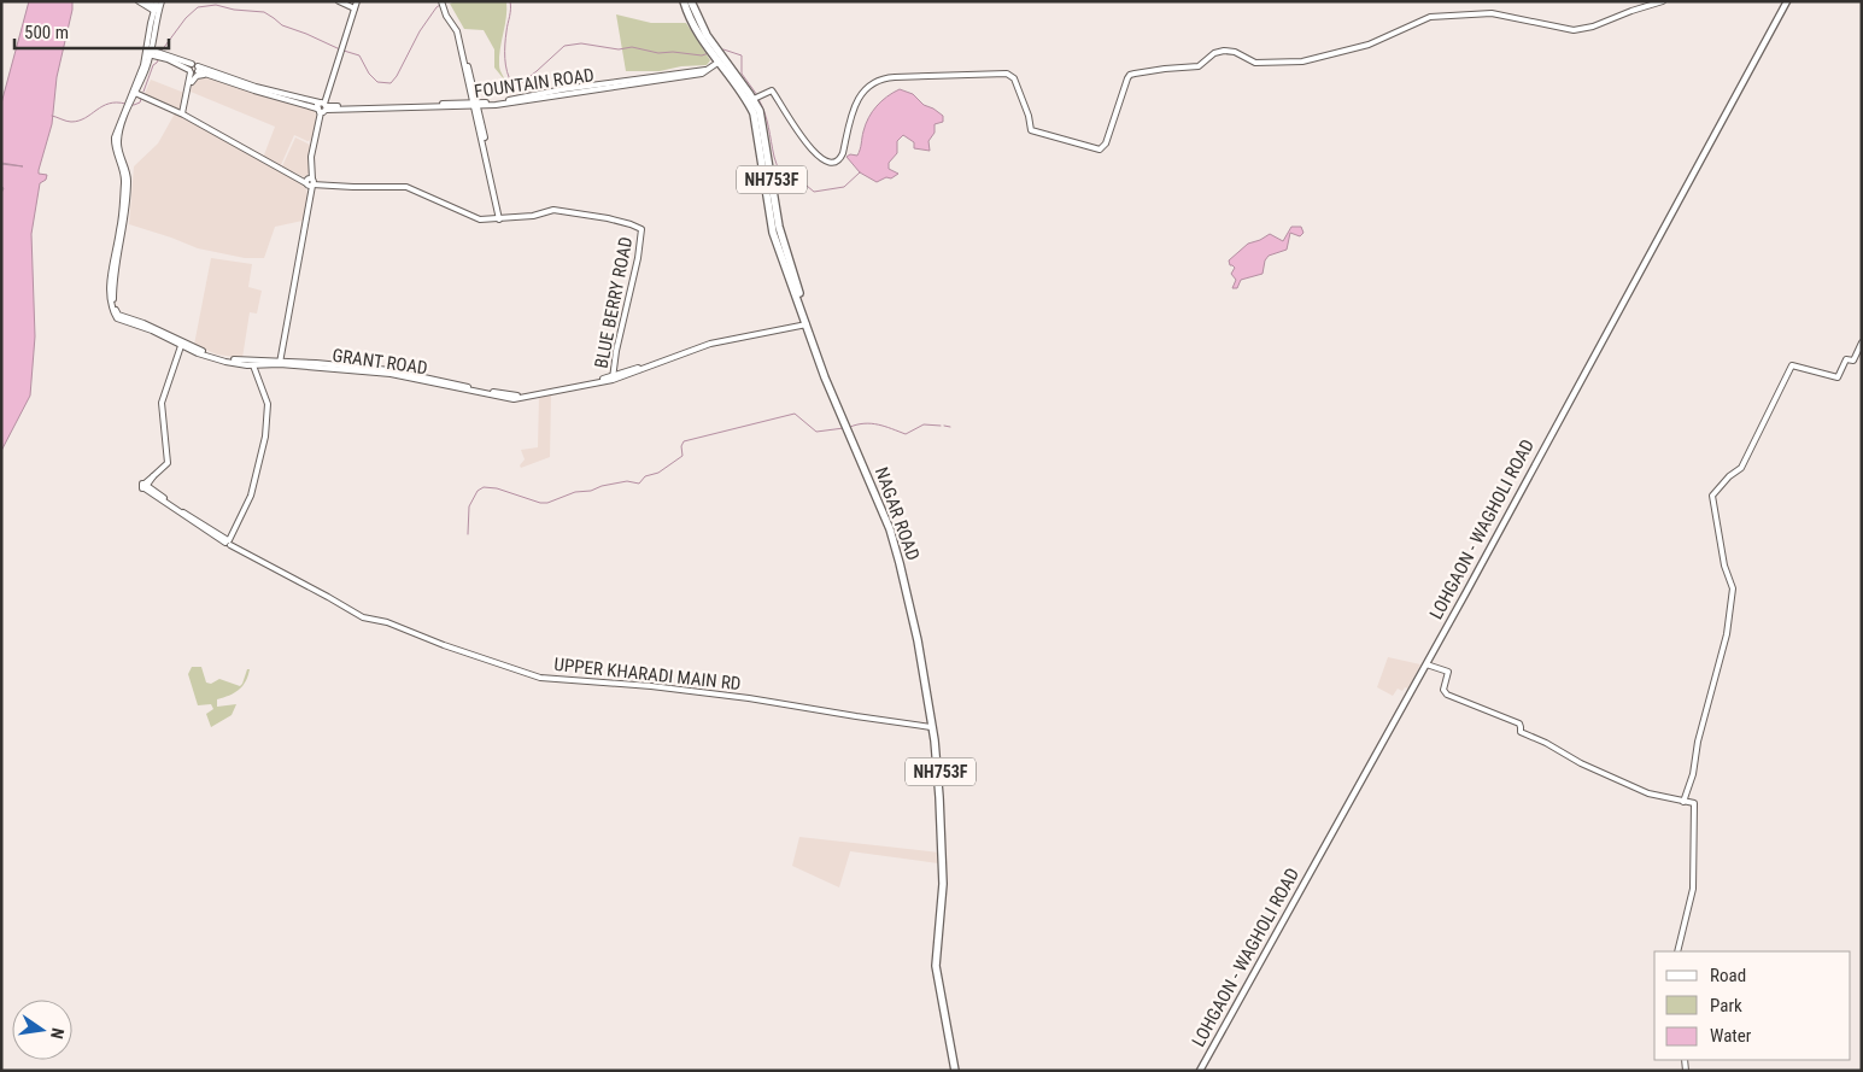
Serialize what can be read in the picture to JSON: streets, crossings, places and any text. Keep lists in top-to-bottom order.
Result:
{
  "streets": {
    "highway": ["NH753F", "NAGAR ROAD"],
    "main road": ["LOHGAON - WAGHOLI ROAD"],
    "street": [
      "FOUNTAIN ROAD",
      "BLUE BERRY ROAD",
      "GRANT ROAD",
      "UPPER KHARADI MAIN RD"
    ]
  },
  "crossings": [
    ["FOUNTAIN ROAD", "NAGAR ROAD"],
    ["BLUE BERRY ROAD", "GRANT ROAD"],
    ["GRANT ROAD", "NAGAR ROAD"],
    ["GRANT ROAD", "UPPER KHARADI MAIN RD"],
    ["NAGAR ROAD", "UPPER KHARADI MAIN RD"]
  ],
  "legend": ["Road", "Park", "Water"],
  "scale_bar": "500 m",
  "north": "right"
}
